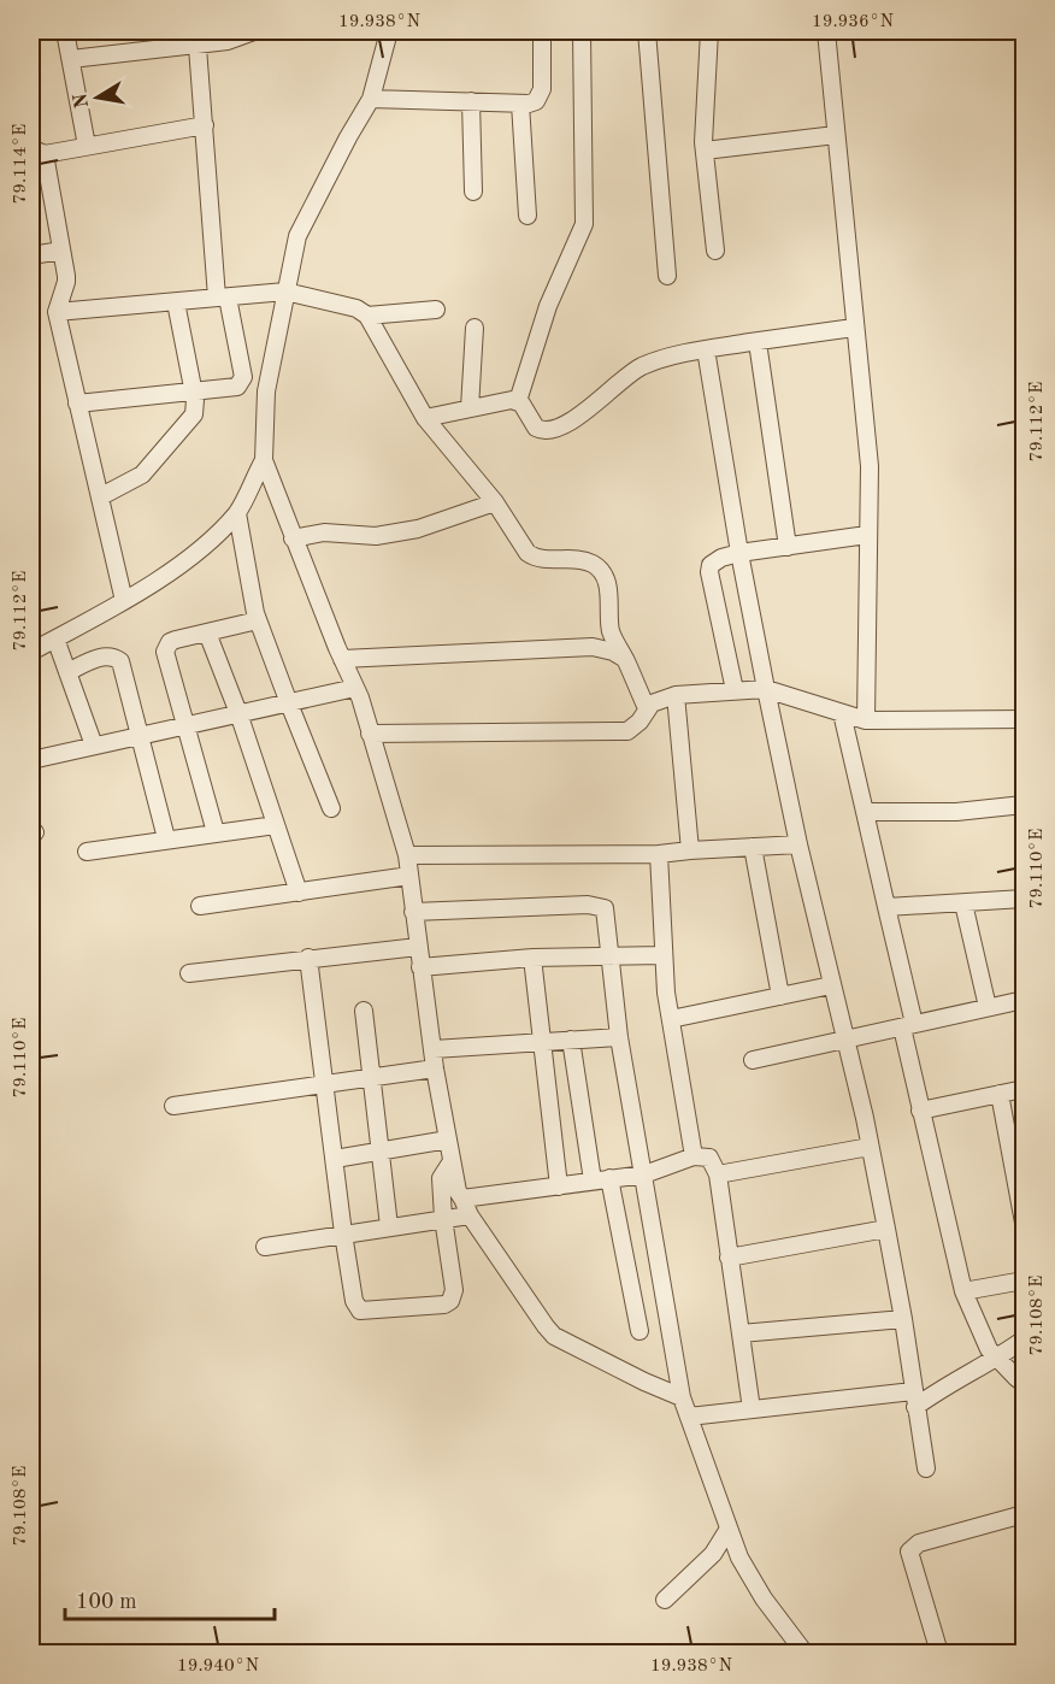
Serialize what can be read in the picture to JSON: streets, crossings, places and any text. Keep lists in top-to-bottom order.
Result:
{
  "scale_bar": "100 m",
  "north": "left",
  "coordinates": [
    "19.938°N",
    "19.936°N",
    "79.114°E",
    "79.112°E",
    "79.110°E",
    "79.108°E",
    "19.940°N"
  ]
}
